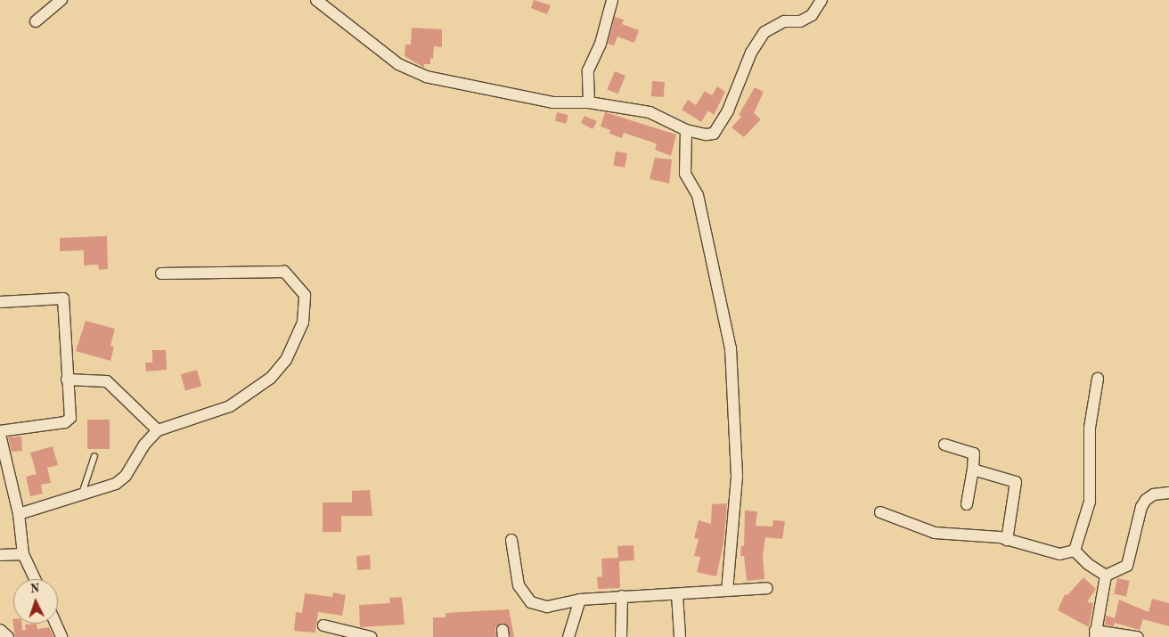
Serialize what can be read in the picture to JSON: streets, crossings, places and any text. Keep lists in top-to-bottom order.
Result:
{
  "north": "top"
}
